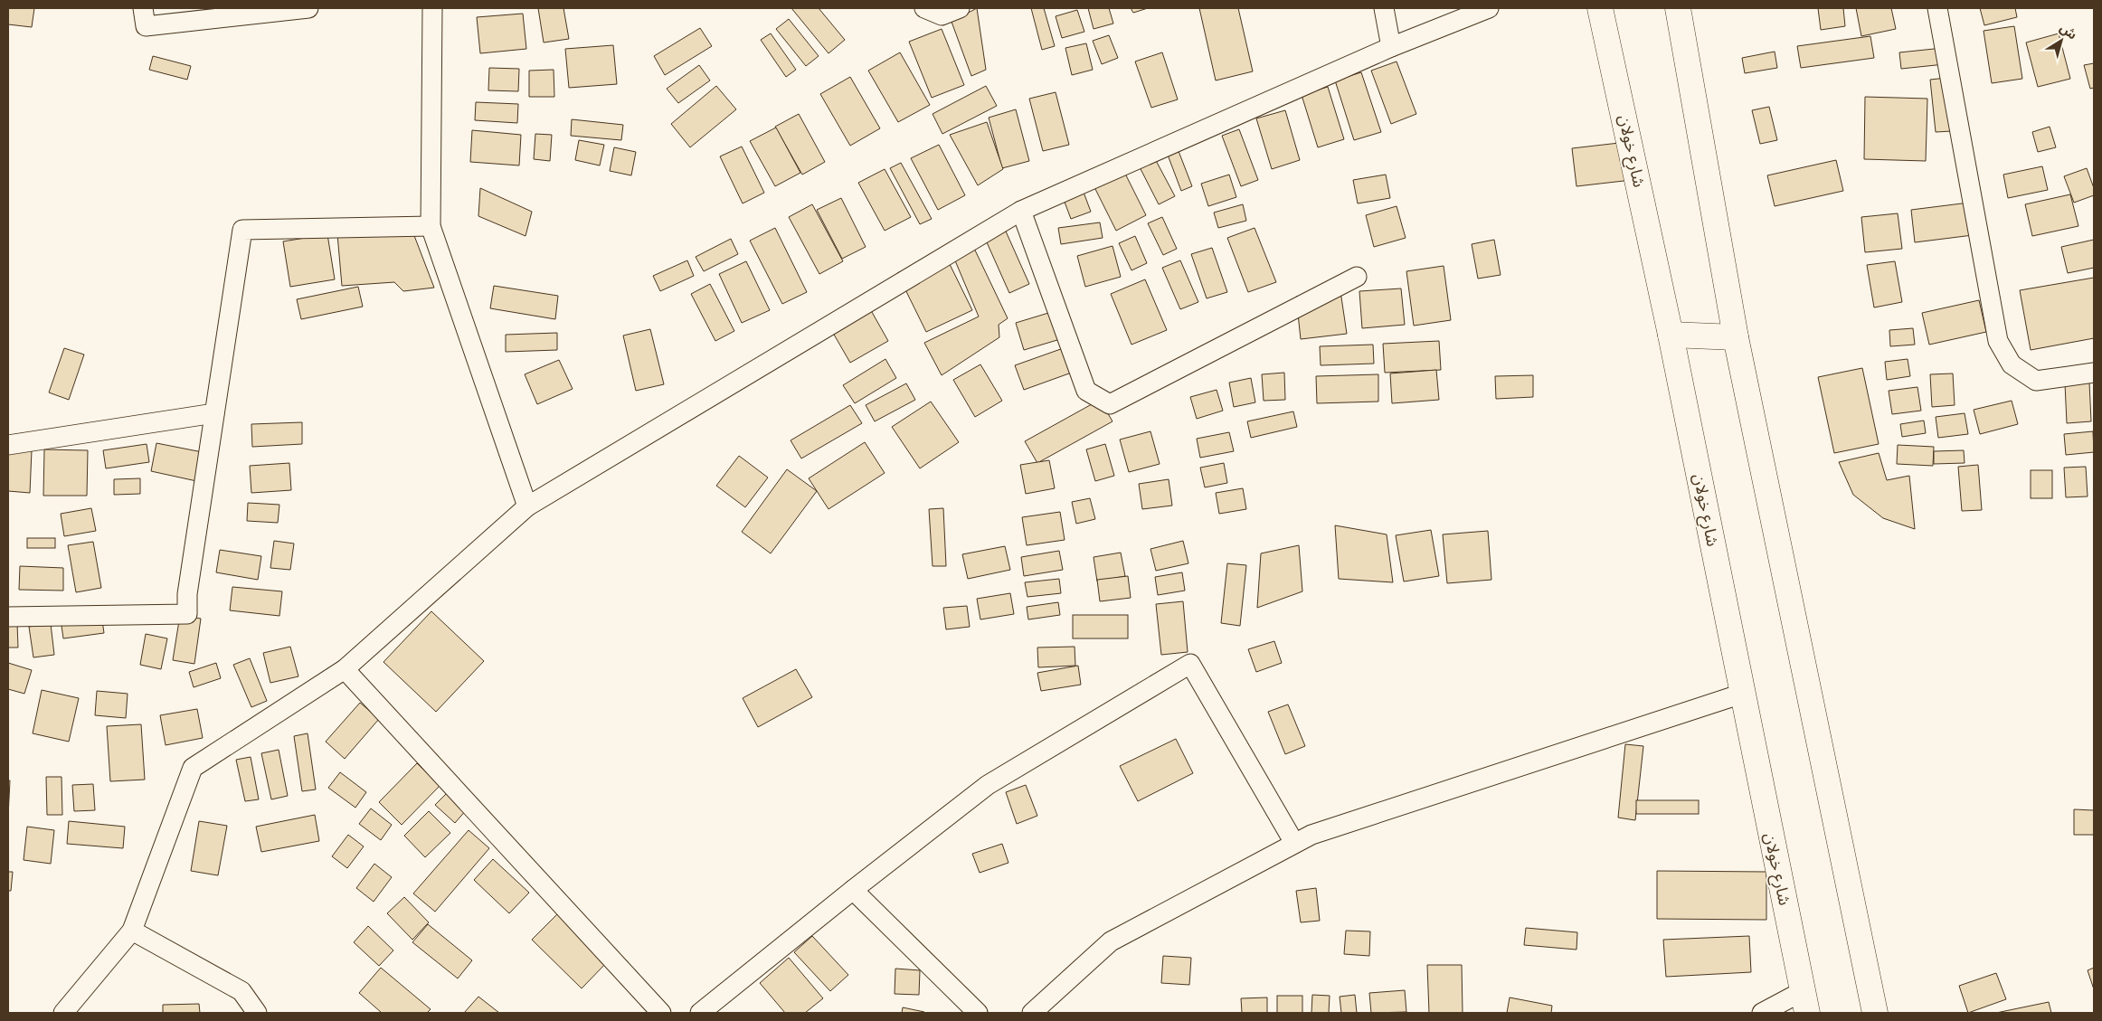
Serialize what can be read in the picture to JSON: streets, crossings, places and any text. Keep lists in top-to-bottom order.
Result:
{
  "streets": {
    "main road": ["شارع خولان"]
  },
  "north": "top right"
}
